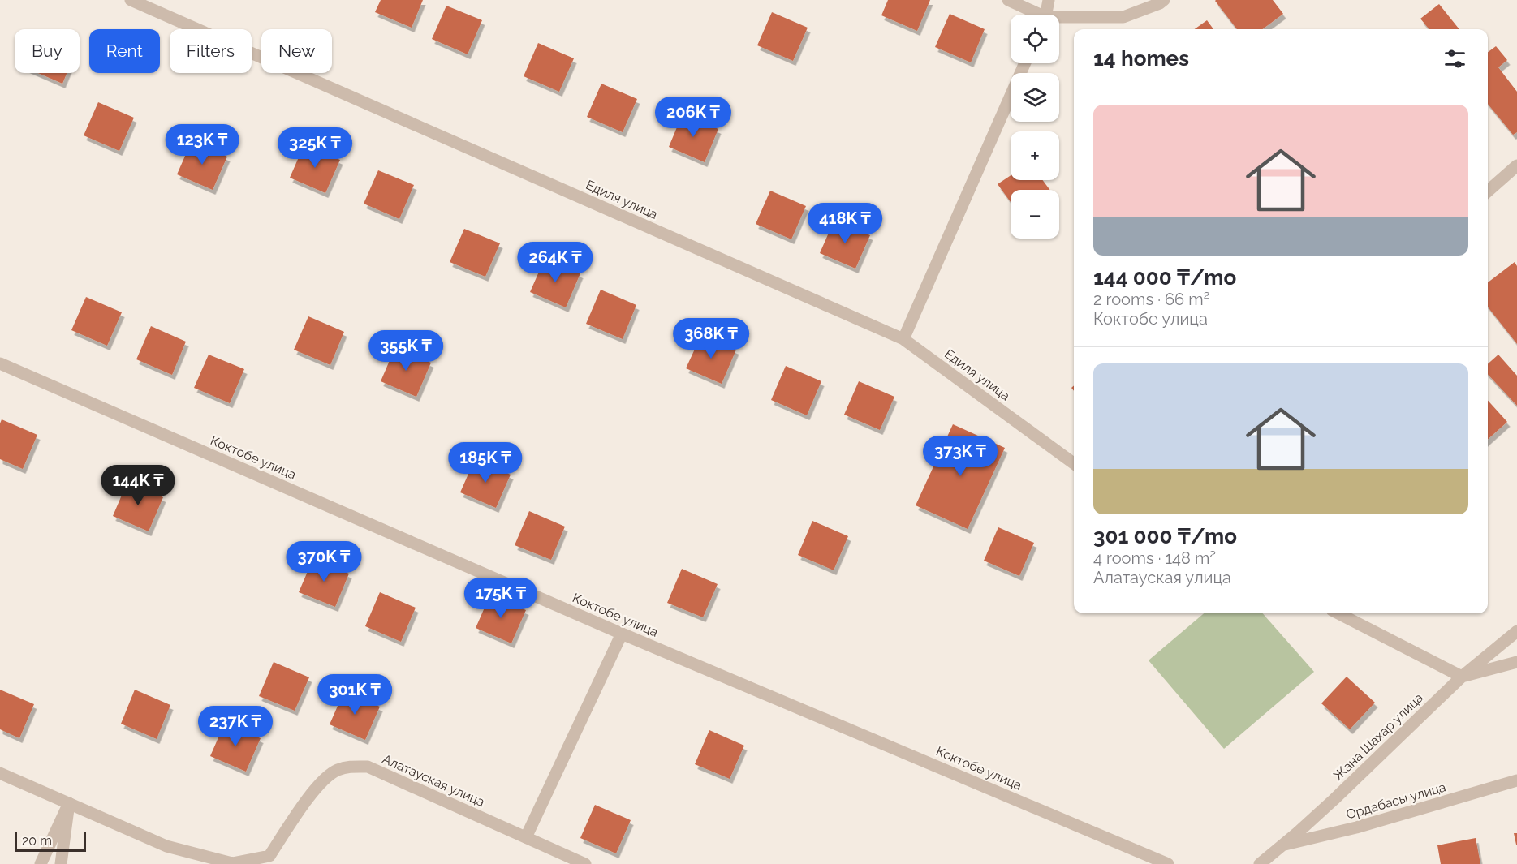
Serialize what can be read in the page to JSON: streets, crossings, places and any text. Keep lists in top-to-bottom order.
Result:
{
  "streets": {
    "street": [
      "Едиля улица",
      "Коктобе улица",
      "Жана Шахар улица",
      "Алатауская улица",
      "Ордабасы улица"
    ]
  },
  "crossings": [
    ["Жана Шахар улица", "Ордабасы улица"]
  ],
  "scale_bar": "20 m",
  "page": {
    "map_buttons": ["+", "−"],
    "chip": [
      "Buy",
      "Rent",
      "Filters",
      "New"
    ],
    "heading": "14 homes",
    "list": [
      {
        "name": "144 000 ₸/mo",
        "note": "2 rooms · 66 m² · Коктобе улица"
      },
      {
        "name": "301 000 ₸/mo",
        "note": "4 rooms · 148 m² · Алатауская улица"
      }
    ],
    "price": [
      "206K ₸",
      "123K ₸",
      "325K ₸",
      "418K ₸",
      "264K ₸",
      "368K ₸",
      "355K ₸",
      "373K ₸",
      "185K ₸",
      "144K ₸",
      "370K ₸",
      "175K ₸",
      "301K ₸",
      "237K ₸"
    ],
    "scale": "20 m"
  }
}
